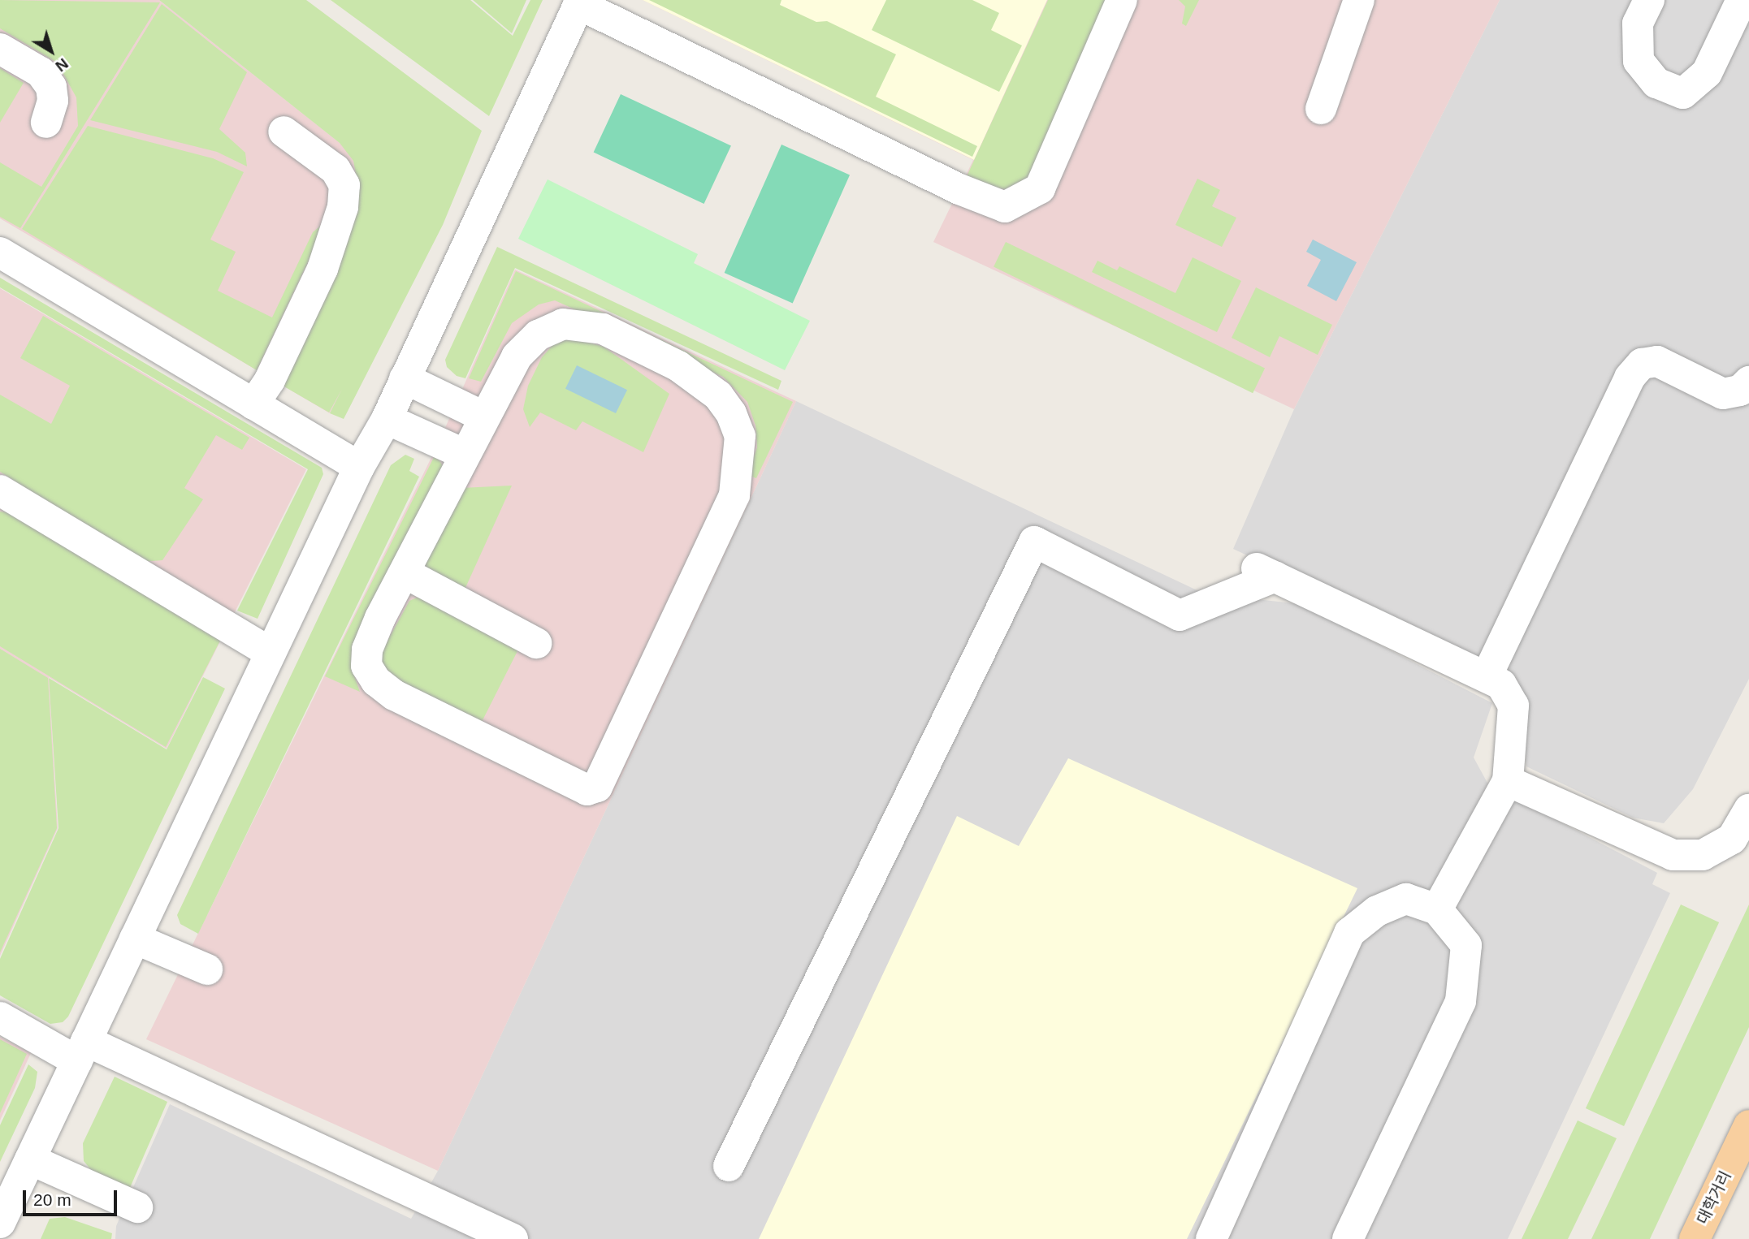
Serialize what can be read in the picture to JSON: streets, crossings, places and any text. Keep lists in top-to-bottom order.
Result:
{
  "streets": {
    "main road": ["대학거리"]
  },
  "scale_bar": "20 m",
  "north": "bottom right"
}
